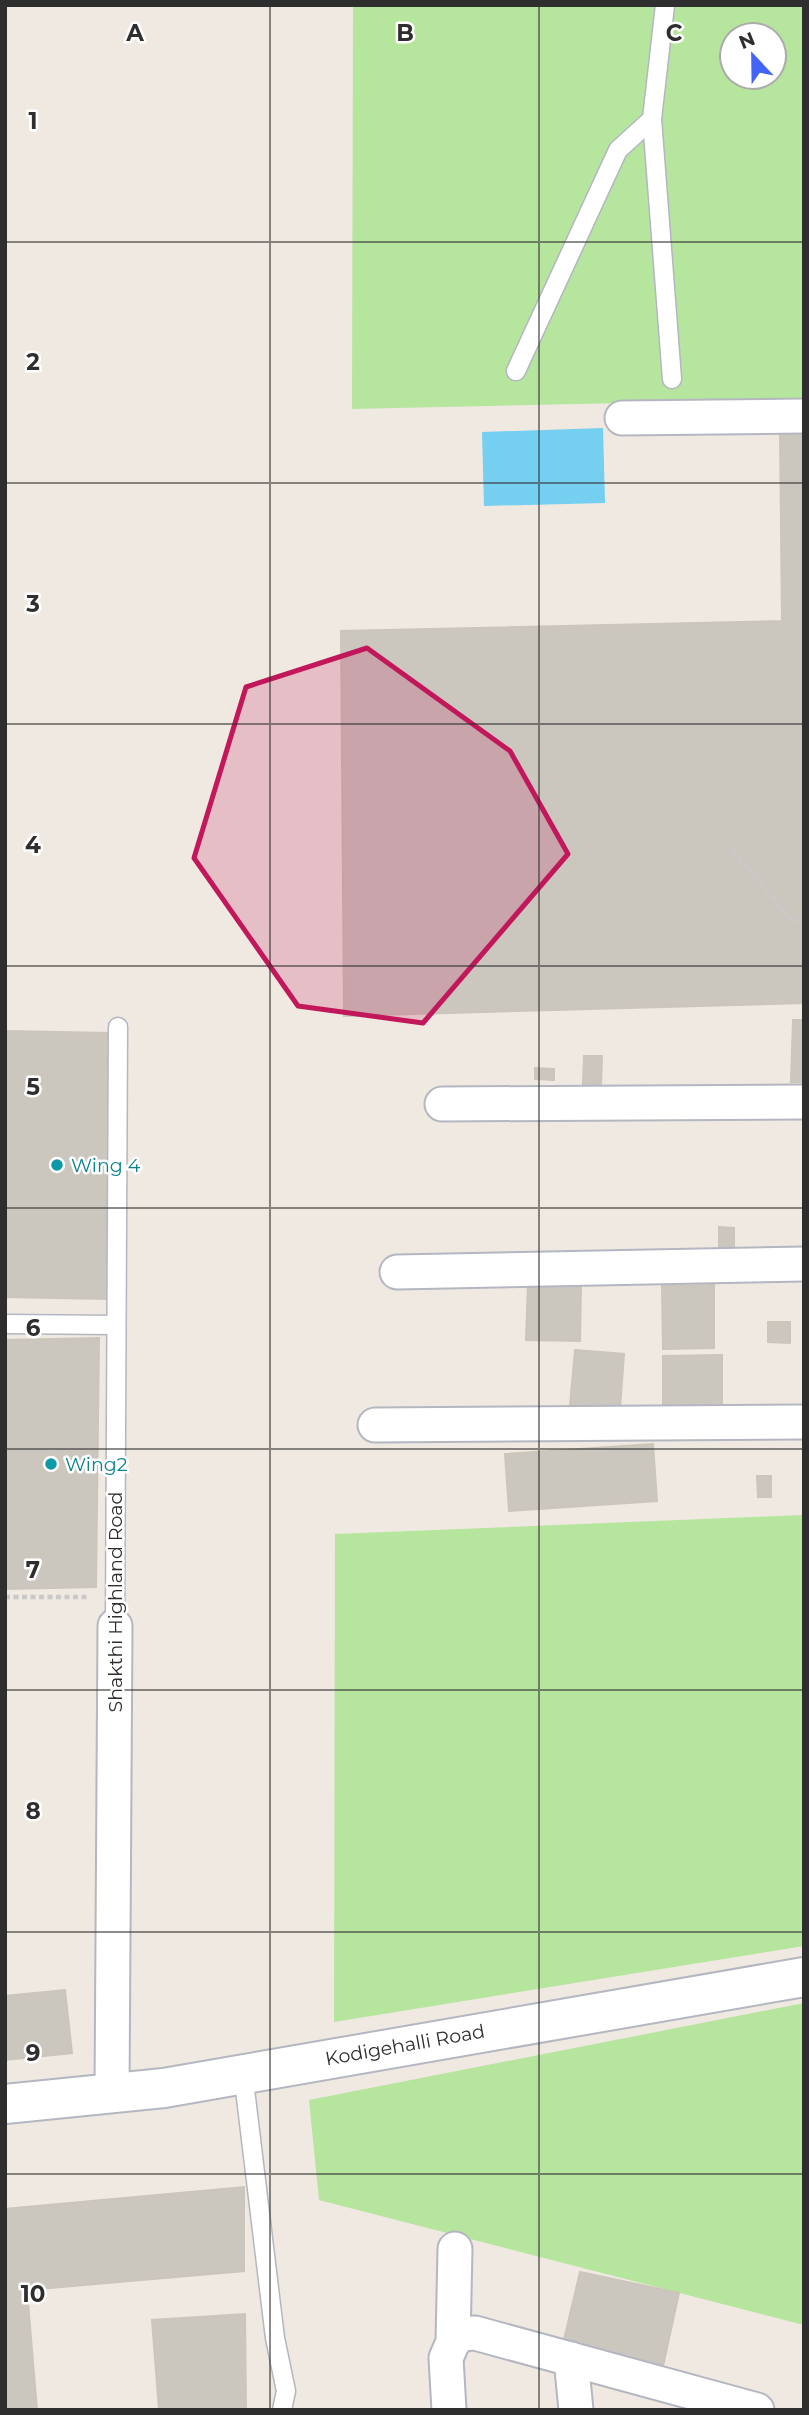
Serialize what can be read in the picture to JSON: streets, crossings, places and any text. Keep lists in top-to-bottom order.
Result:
{
  "streets": {
    "street": ["Shakthi Highland Road", "Kodigehalli Road"]
  },
  "crossings": [
    ["Shakthi Highland Road", "Kodigehalli Road"]
  ],
  "places": ["Wing 4", "Wing2"],
  "north": "top",
  "grid": {
    "columns": ["A", "B", "C"],
    "rows": [
      "1",
      "2",
      "3",
      "4",
      "5",
      "6",
      "7",
      "8",
      "9",
      "10"
    ]
  }
}
